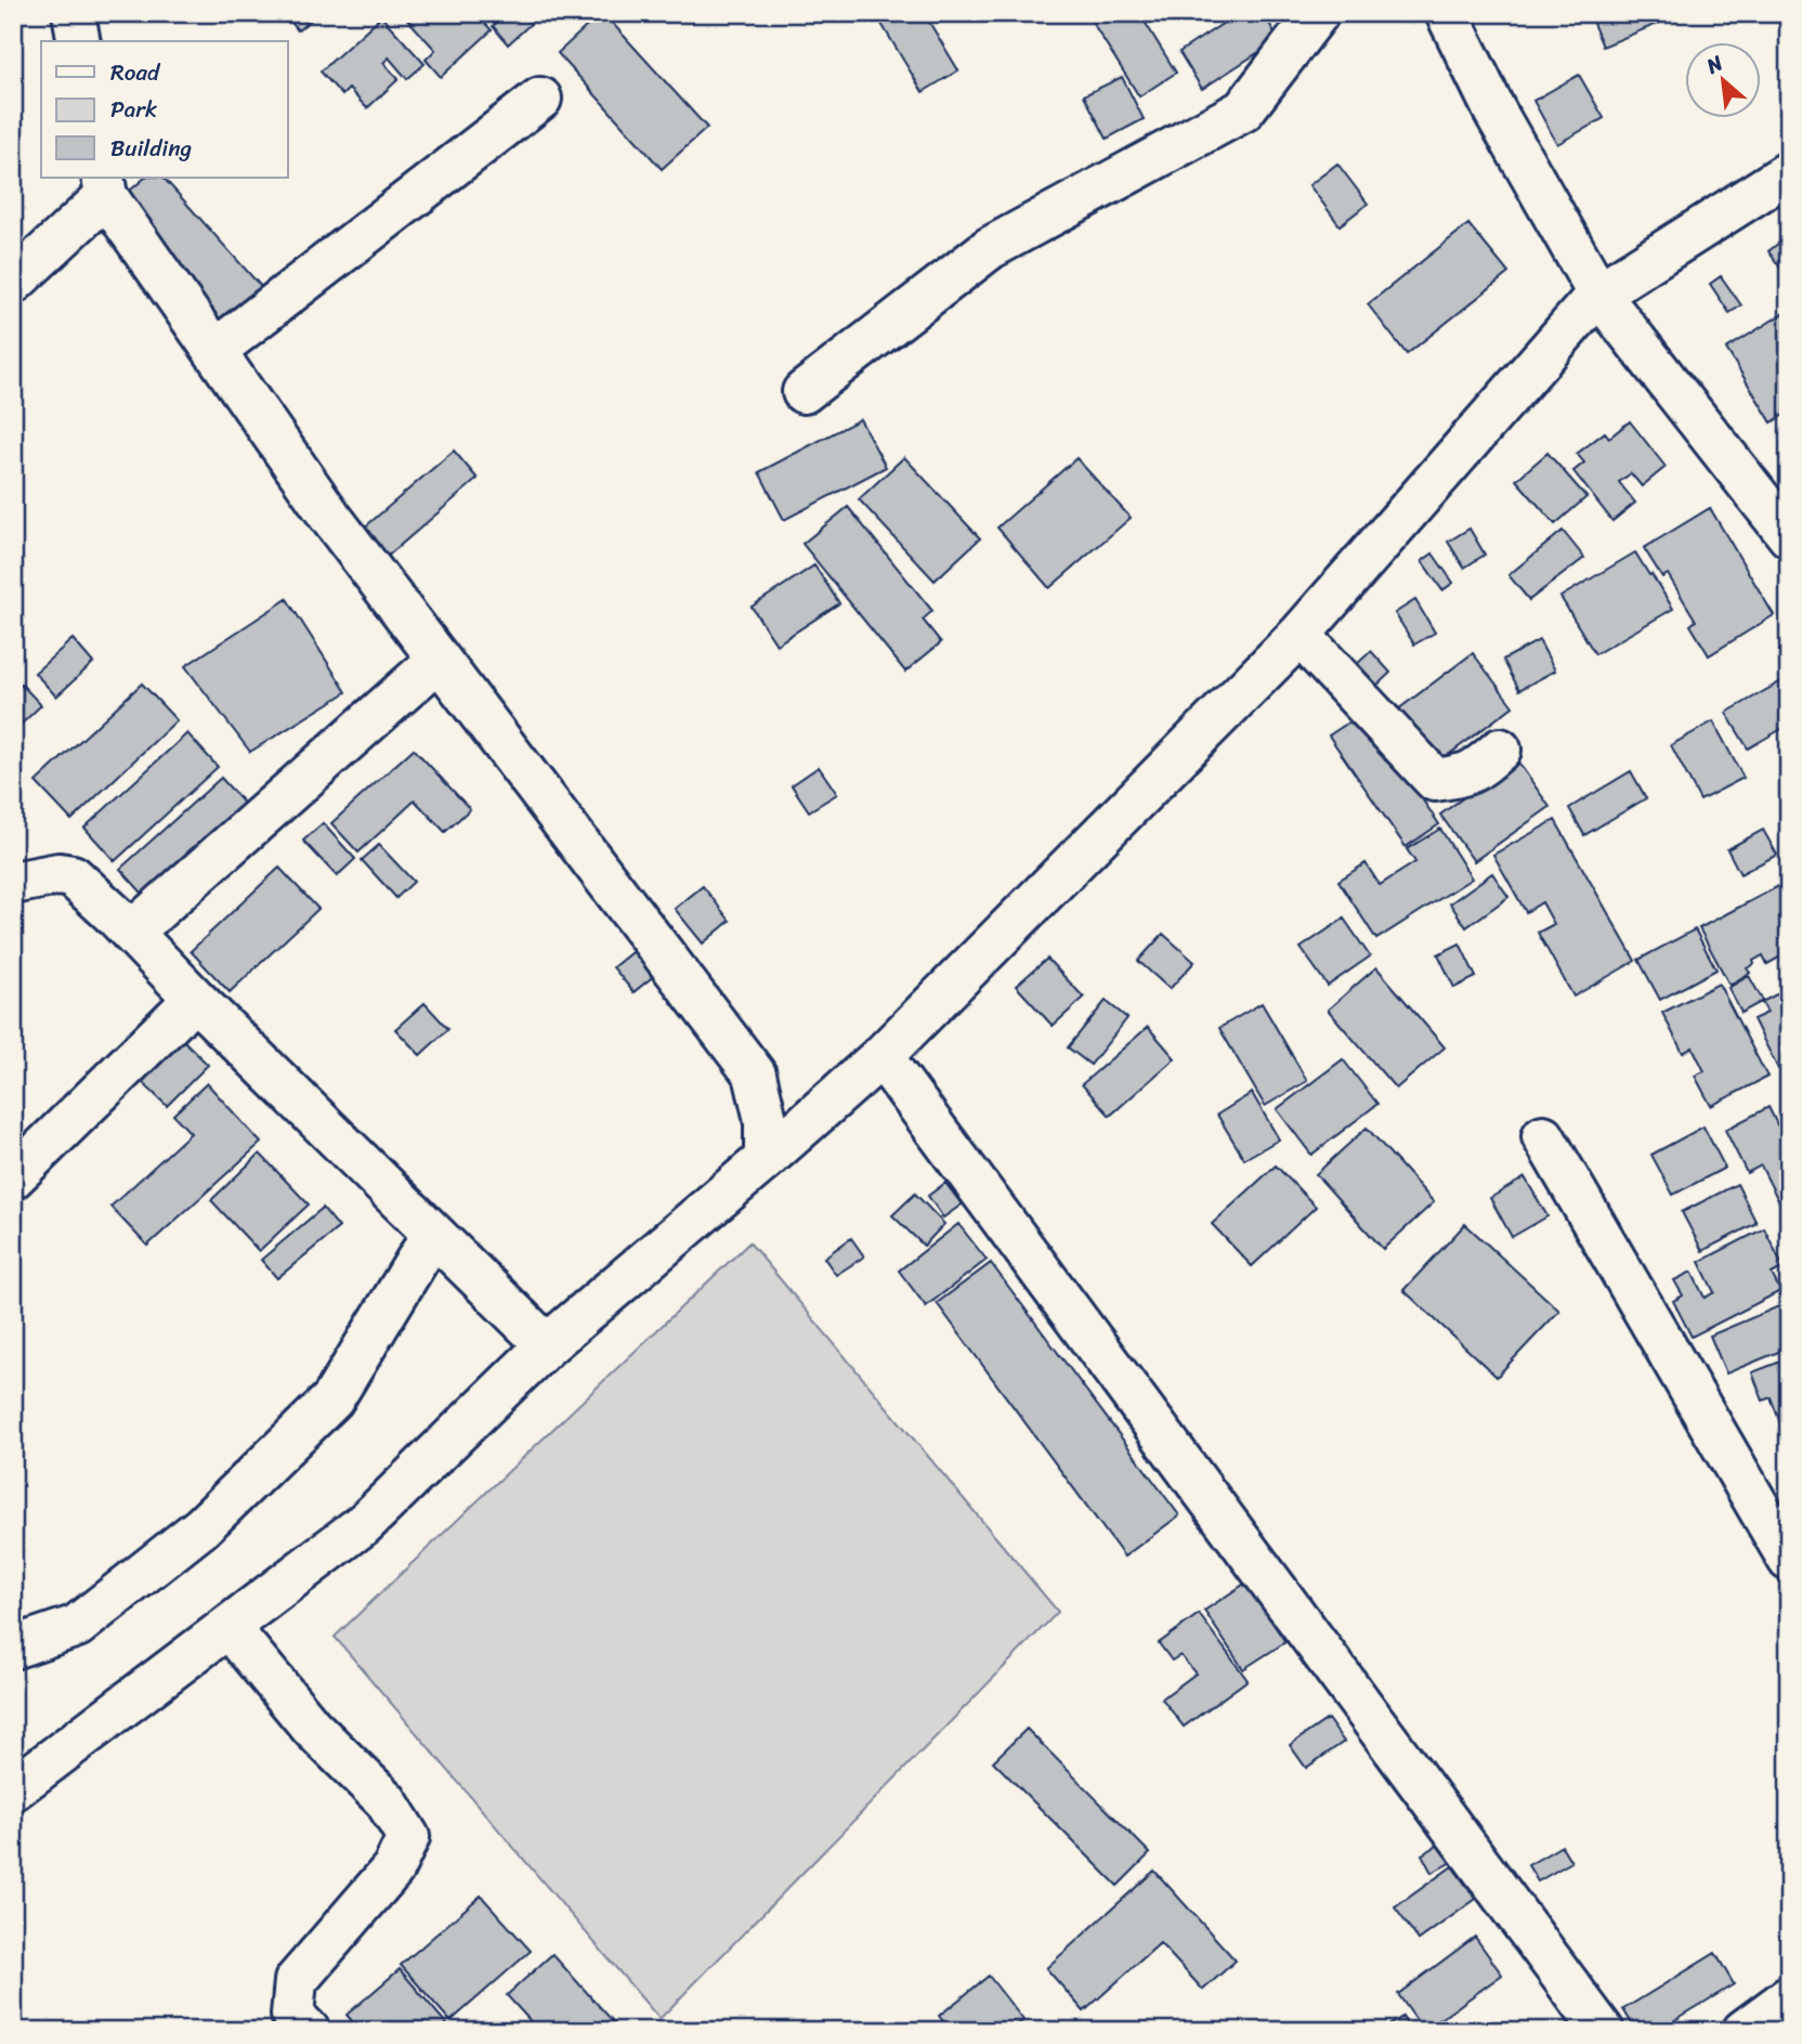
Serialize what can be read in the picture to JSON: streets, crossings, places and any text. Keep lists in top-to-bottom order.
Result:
{
  "legend": ["Road", "Park", "Building"],
  "north": "top left"
}
